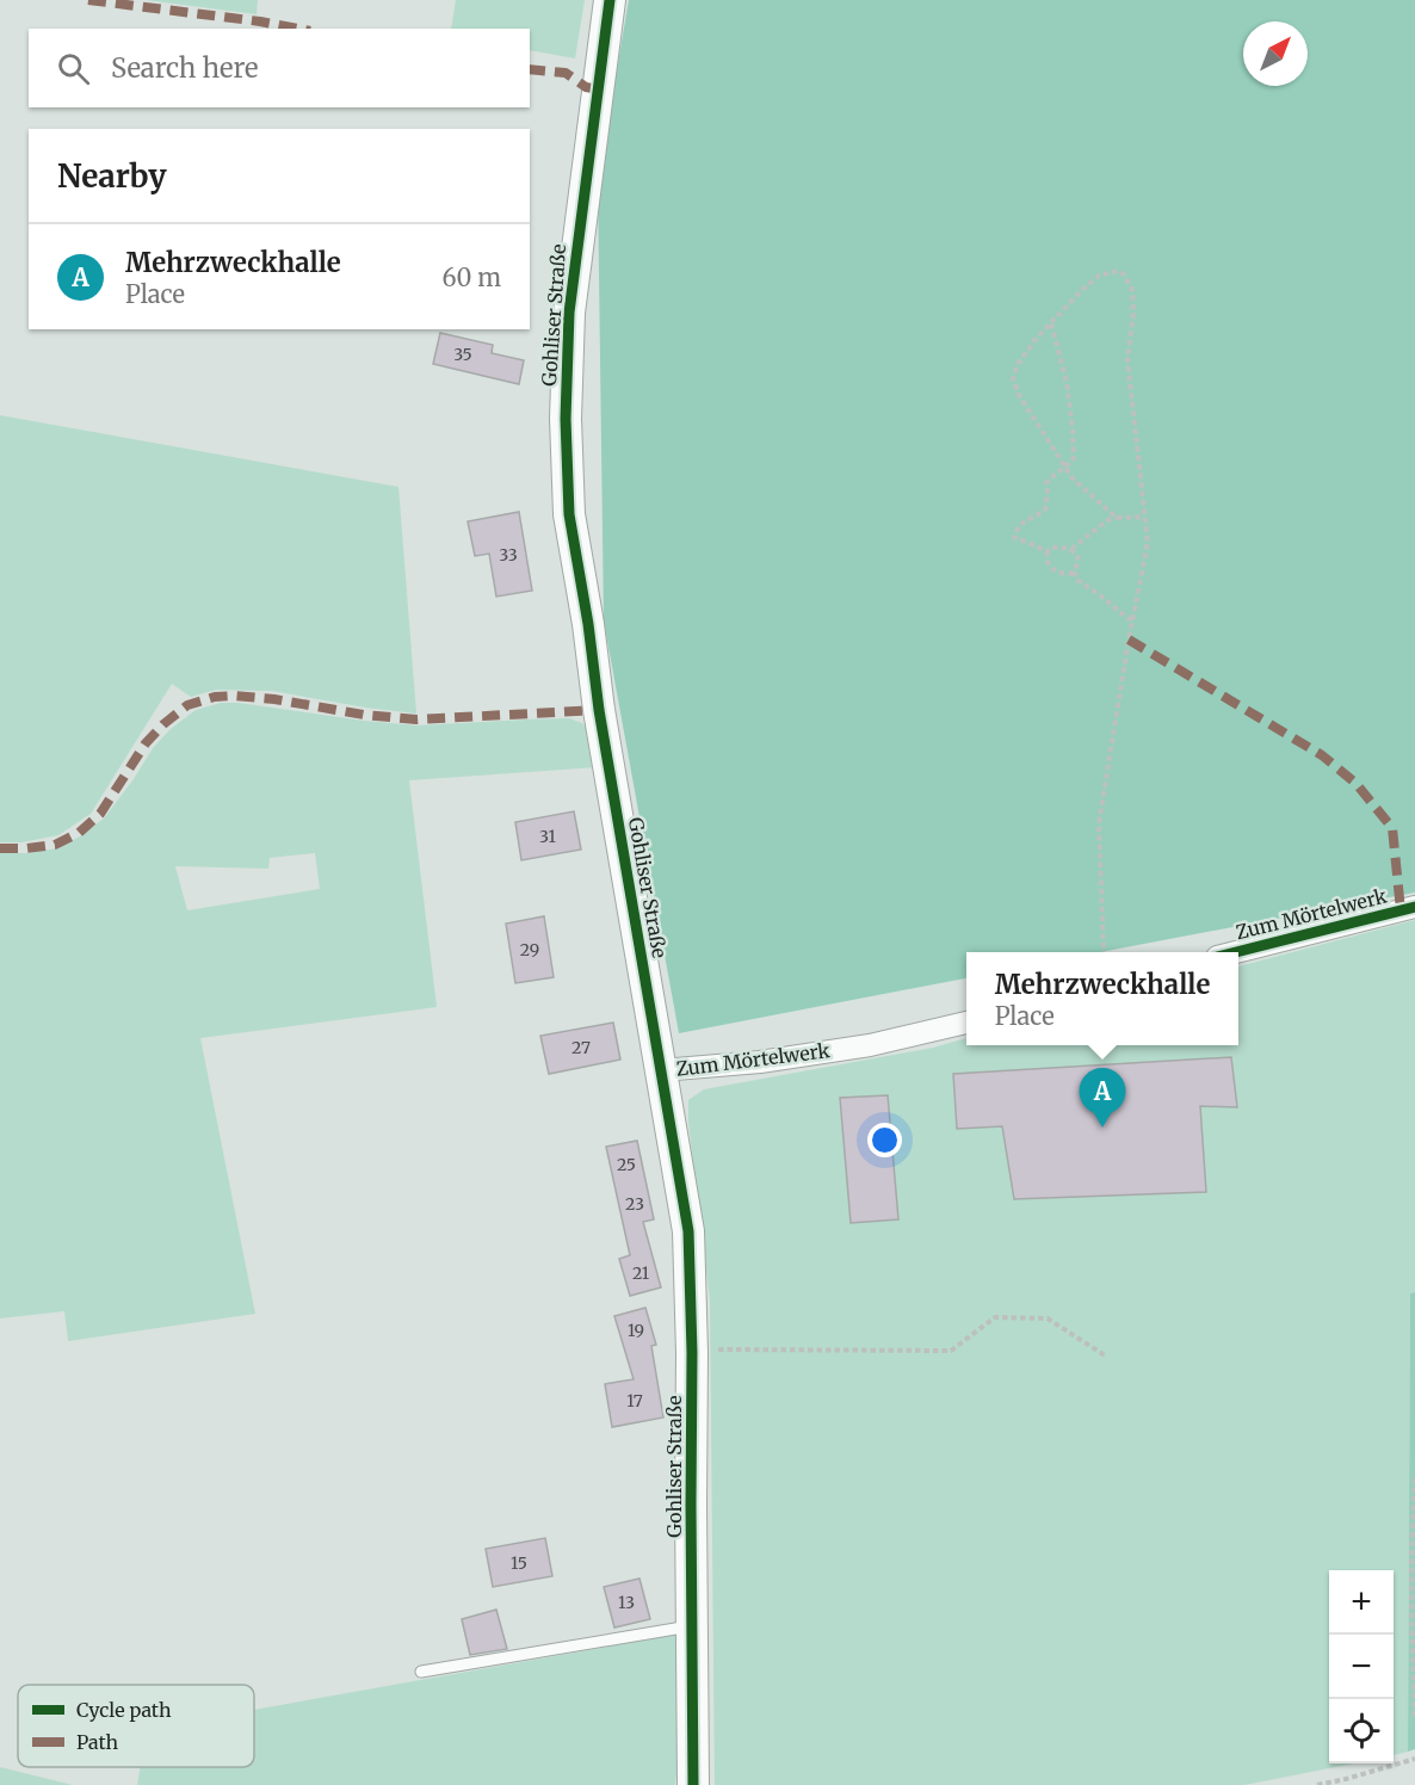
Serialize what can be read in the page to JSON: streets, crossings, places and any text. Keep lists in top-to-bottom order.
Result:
{
  "streets": {
    "street": ["Gohliser Straße", "Zum Mörtelwerk"]
  },
  "crossings": [
    ["Gohliser Straße", "Zum Mörtelwerk"]
  ],
  "house_numbers": [
    "35",
    "33",
    "31",
    "29",
    "27",
    "25",
    "23",
    "21",
    "19",
    "17",
    "15",
    "13"
  ],
  "legend": ["Cycle path", "Path"],
  "north": "top right",
  "page": {
    "search": "Search here",
    "heading": "Nearby",
    "list": [
      {
        "mark": "A",
        "name": "Mehrzweckhalle",
        "note": "Place",
        "value": "60 m"
      }
    ],
    "popup": ["Mehrzweckhalle", "Place"],
    "pins": "A",
    "map_buttons": ["+", "−"]
  }
}
